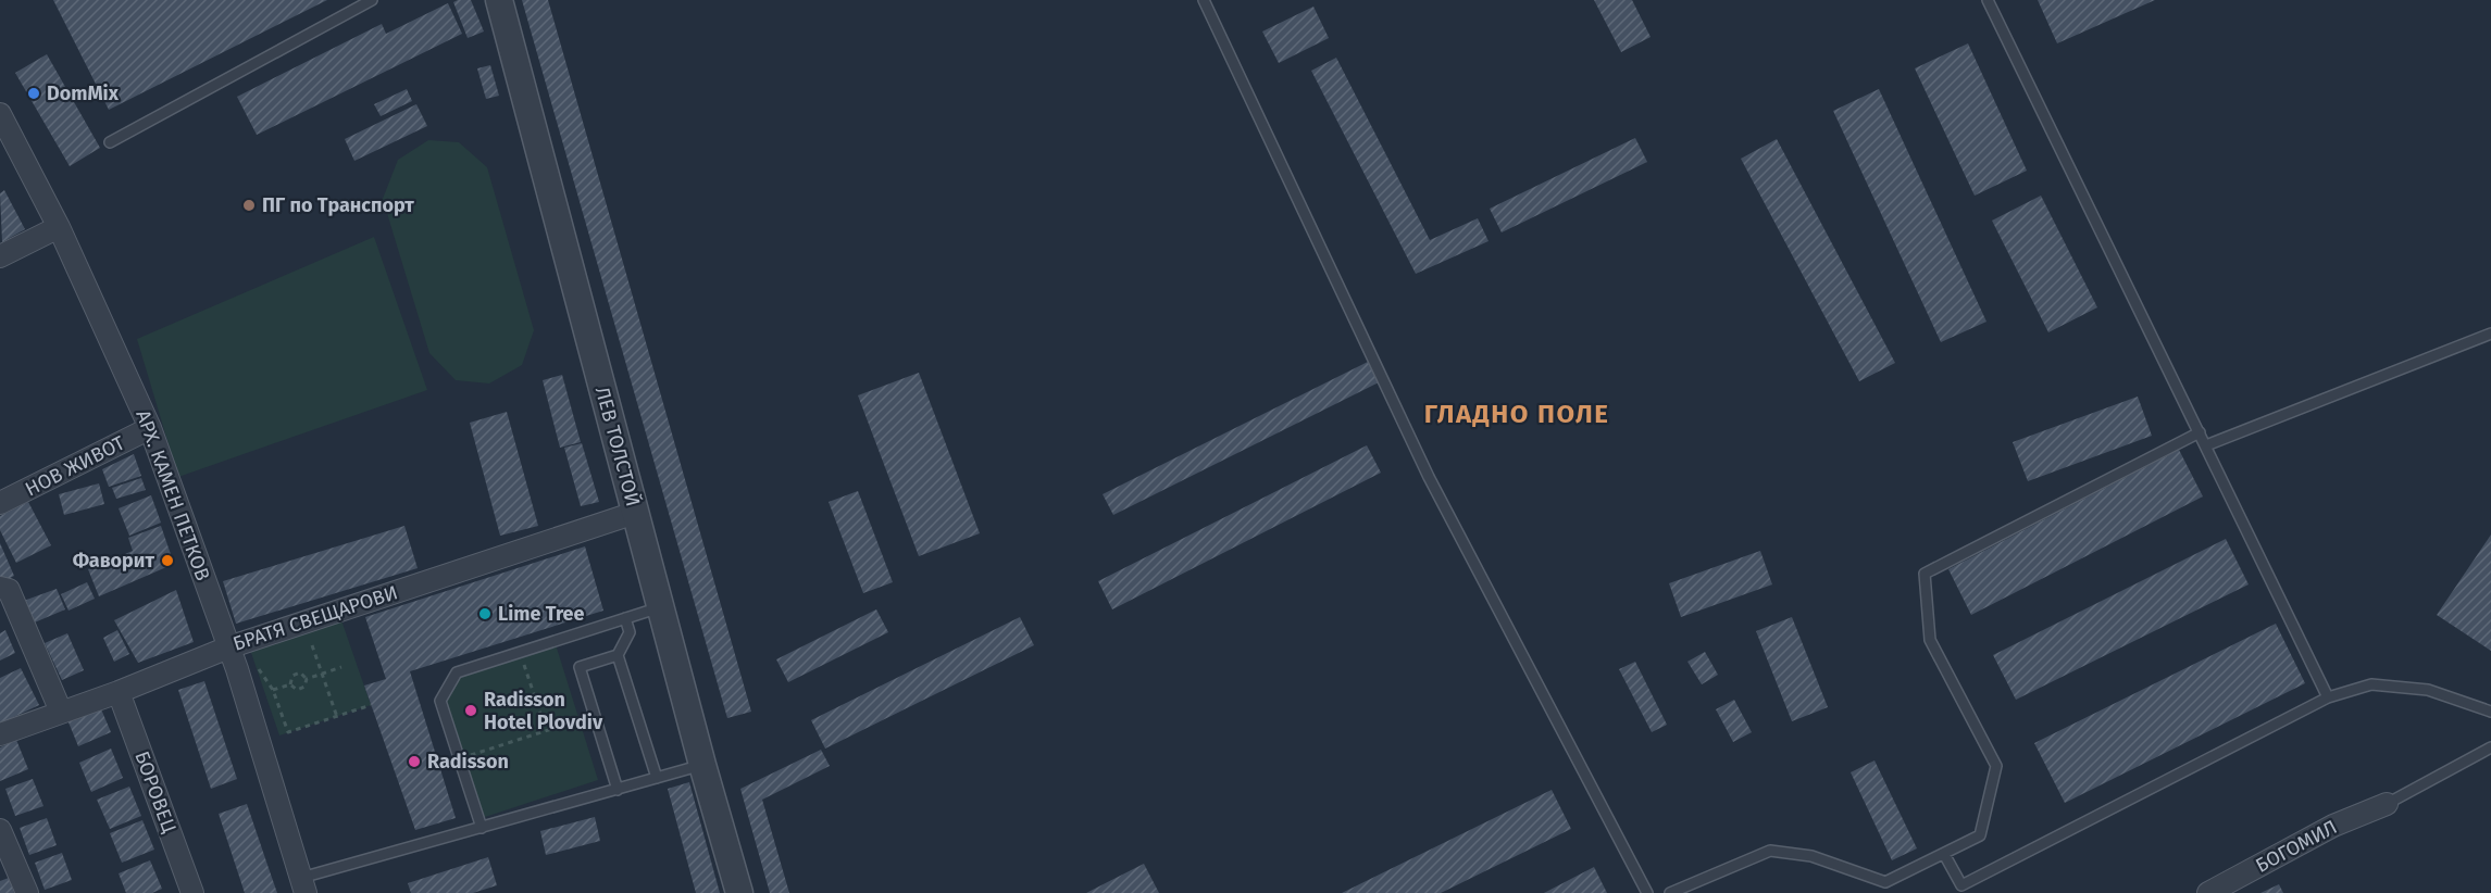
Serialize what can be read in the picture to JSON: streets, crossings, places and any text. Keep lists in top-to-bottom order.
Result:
{
  "streets": {
    "street": [
      "ЛЕВ ТОЛСТОЙ",
      "НОВ ЖИВОТ",
      "АРХ. КАМЕН ПЕТКОВ",
      "БРАТЯ СВЕЩАРОВИ",
      "БОРОВЕЦ",
      "БОГОМИЛ"
    ]
  },
  "crossings": [
    ["ЛЕВ ТОЛСТОЙ", "БРАТЯ СВЕЩАРОВИ"],
    ["НОВ ЖИВОТ", "АРХ. КАМЕН ПЕТКОВ"],
    ["АРХ. КАМЕН ПЕТКОВ", "БРАТЯ СВЕЩАРОВИ"],
    ["БРАТЯ СВЕЩАРОВИ", "БОРОВЕЦ"]
  ],
  "districts": ["ГЛАДНО ПОЛЕ"],
  "places": [
    "DomMix",
    "ПГ по Транспорт",
    "Фаворит",
    "Lime Tree",
    "Radisson Hotel Plovdiv",
    "Radisson"
  ]
}
